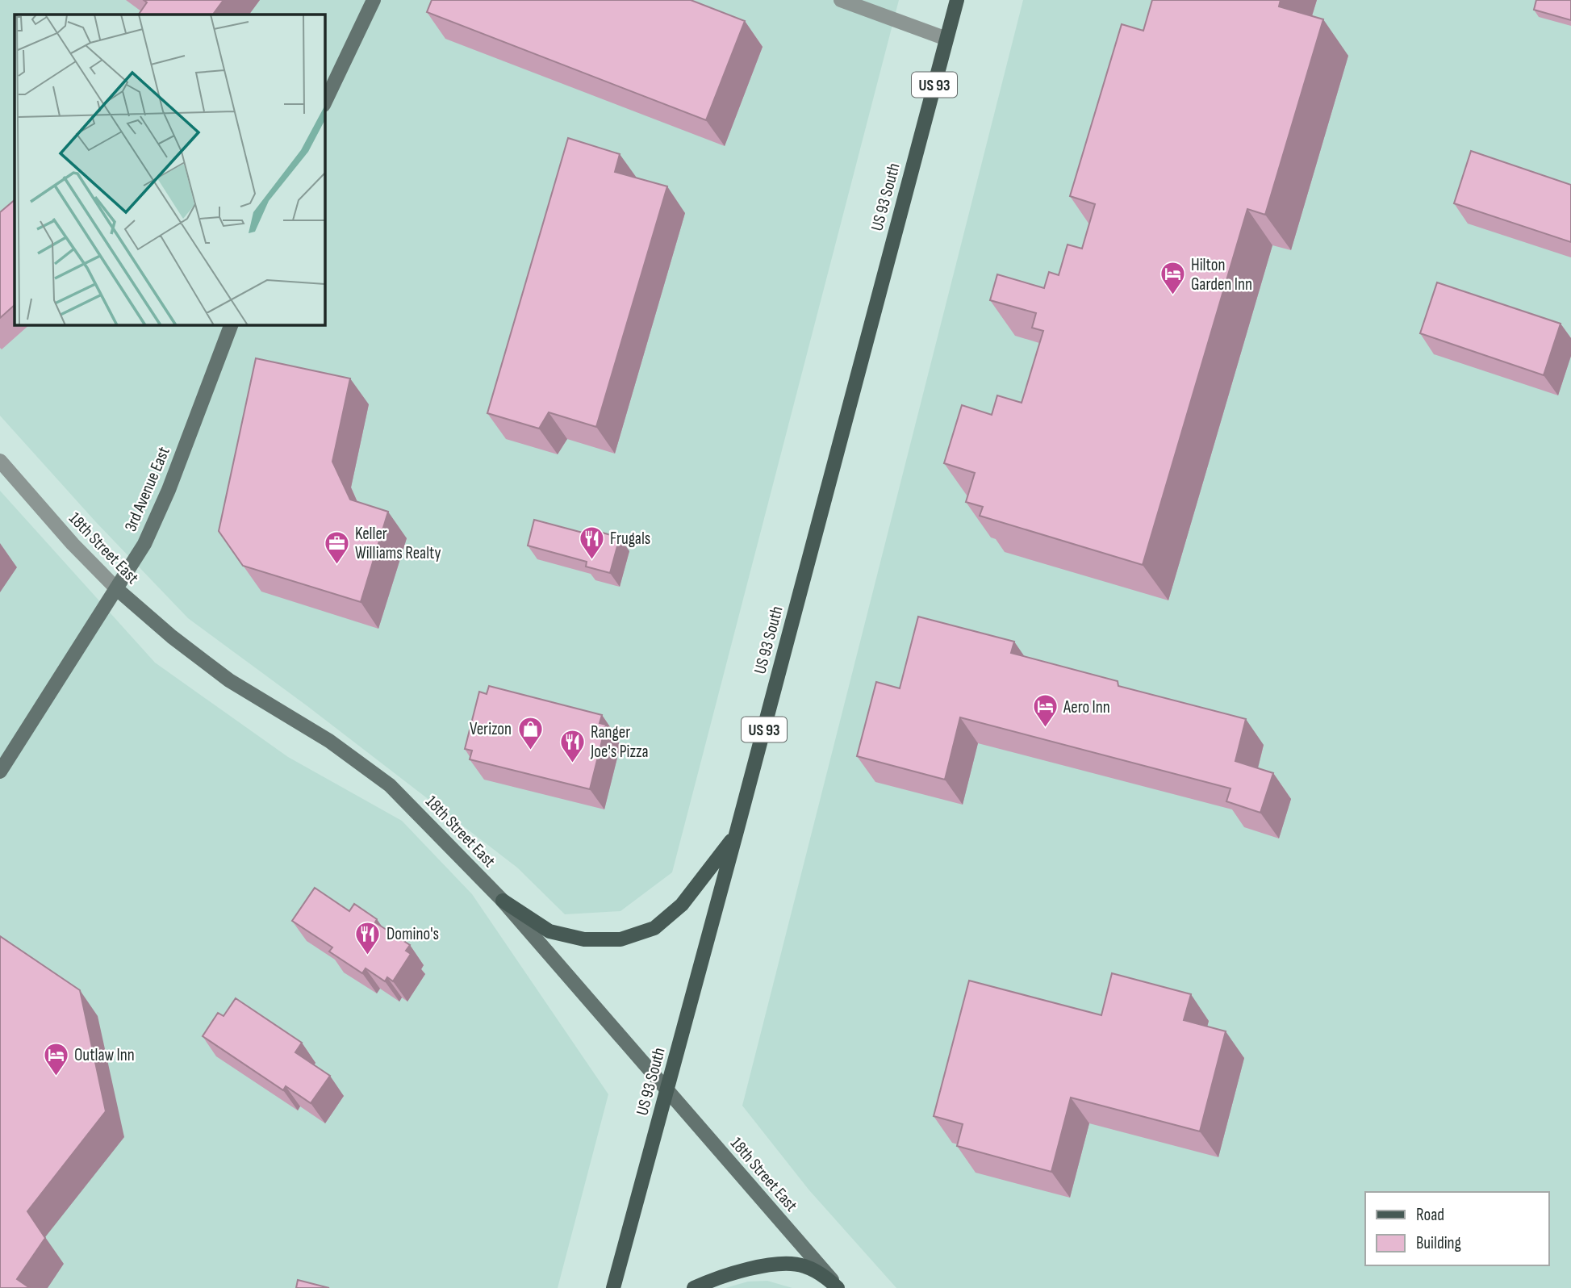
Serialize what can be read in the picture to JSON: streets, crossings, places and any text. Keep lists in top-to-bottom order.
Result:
{
  "streets": {
    "main road": ["US 93", "US 93 South"],
    "street": ["3rd Avenue East", "18th Street East"]
  },
  "crossings": [
    ["US 93 South", "18th Street East"],
    ["3rd Avenue East", "18th Street East"]
  ],
  "places": {
    "hotel": ["Hilton Garden Inn", "Aero Inn", "Outlaw Inn"],
    "restaurant": ["Frugals", "Ranger Joe's Pizza", "Domino's"],
    "office": ["Keller Williams Realty"],
    "shop": ["Verizon"]
  },
  "legend": ["Road", "Building"]
}
